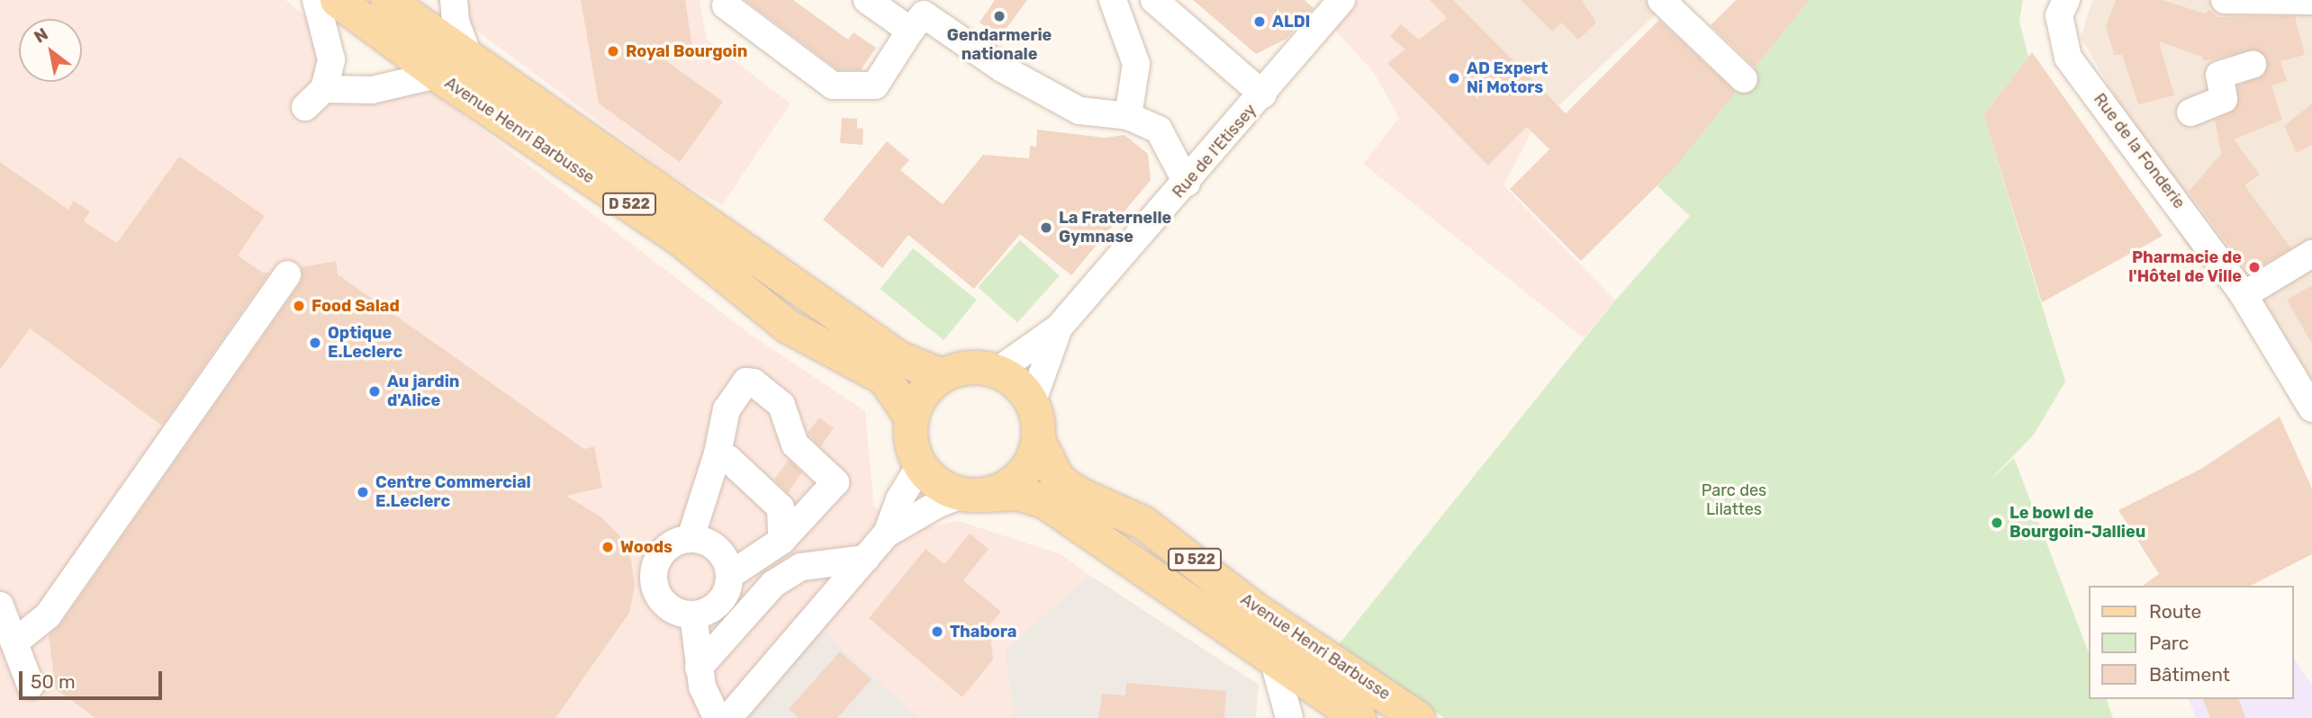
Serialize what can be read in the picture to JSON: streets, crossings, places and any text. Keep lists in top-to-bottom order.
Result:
{
  "streets": {
    "main road": ["Avenue Henri Barbusse", "D 522"],
    "street": ["Rue de l'Etissey", "Rue de la Fonderie"]
  },
  "crossings": [
    ["Avenue Henri Barbusse", "Rue de l'Etissey"]
  ],
  "parks": ["Parc des Lilattes"],
  "places": [
    "Gendarmerie nationale",
    "ALDI",
    "Royal Bourgoin",
    "AD Expert Ni Motors",
    "La Fraternelle Gymnase",
    "Pharmacie de l'Hôtel de Ville",
    "Food Salad",
    "Optique E.Leclerc",
    "Au jardin d'Alice",
    "Centre Commercial E.Leclerc",
    "Le bowl de Bourgoin-Jallieu",
    "Woods",
    "Thabora"
  ],
  "legend": ["Route", "Parc", "Bâtiment"],
  "scale_bar": "50 m",
  "north": "top left"
}
